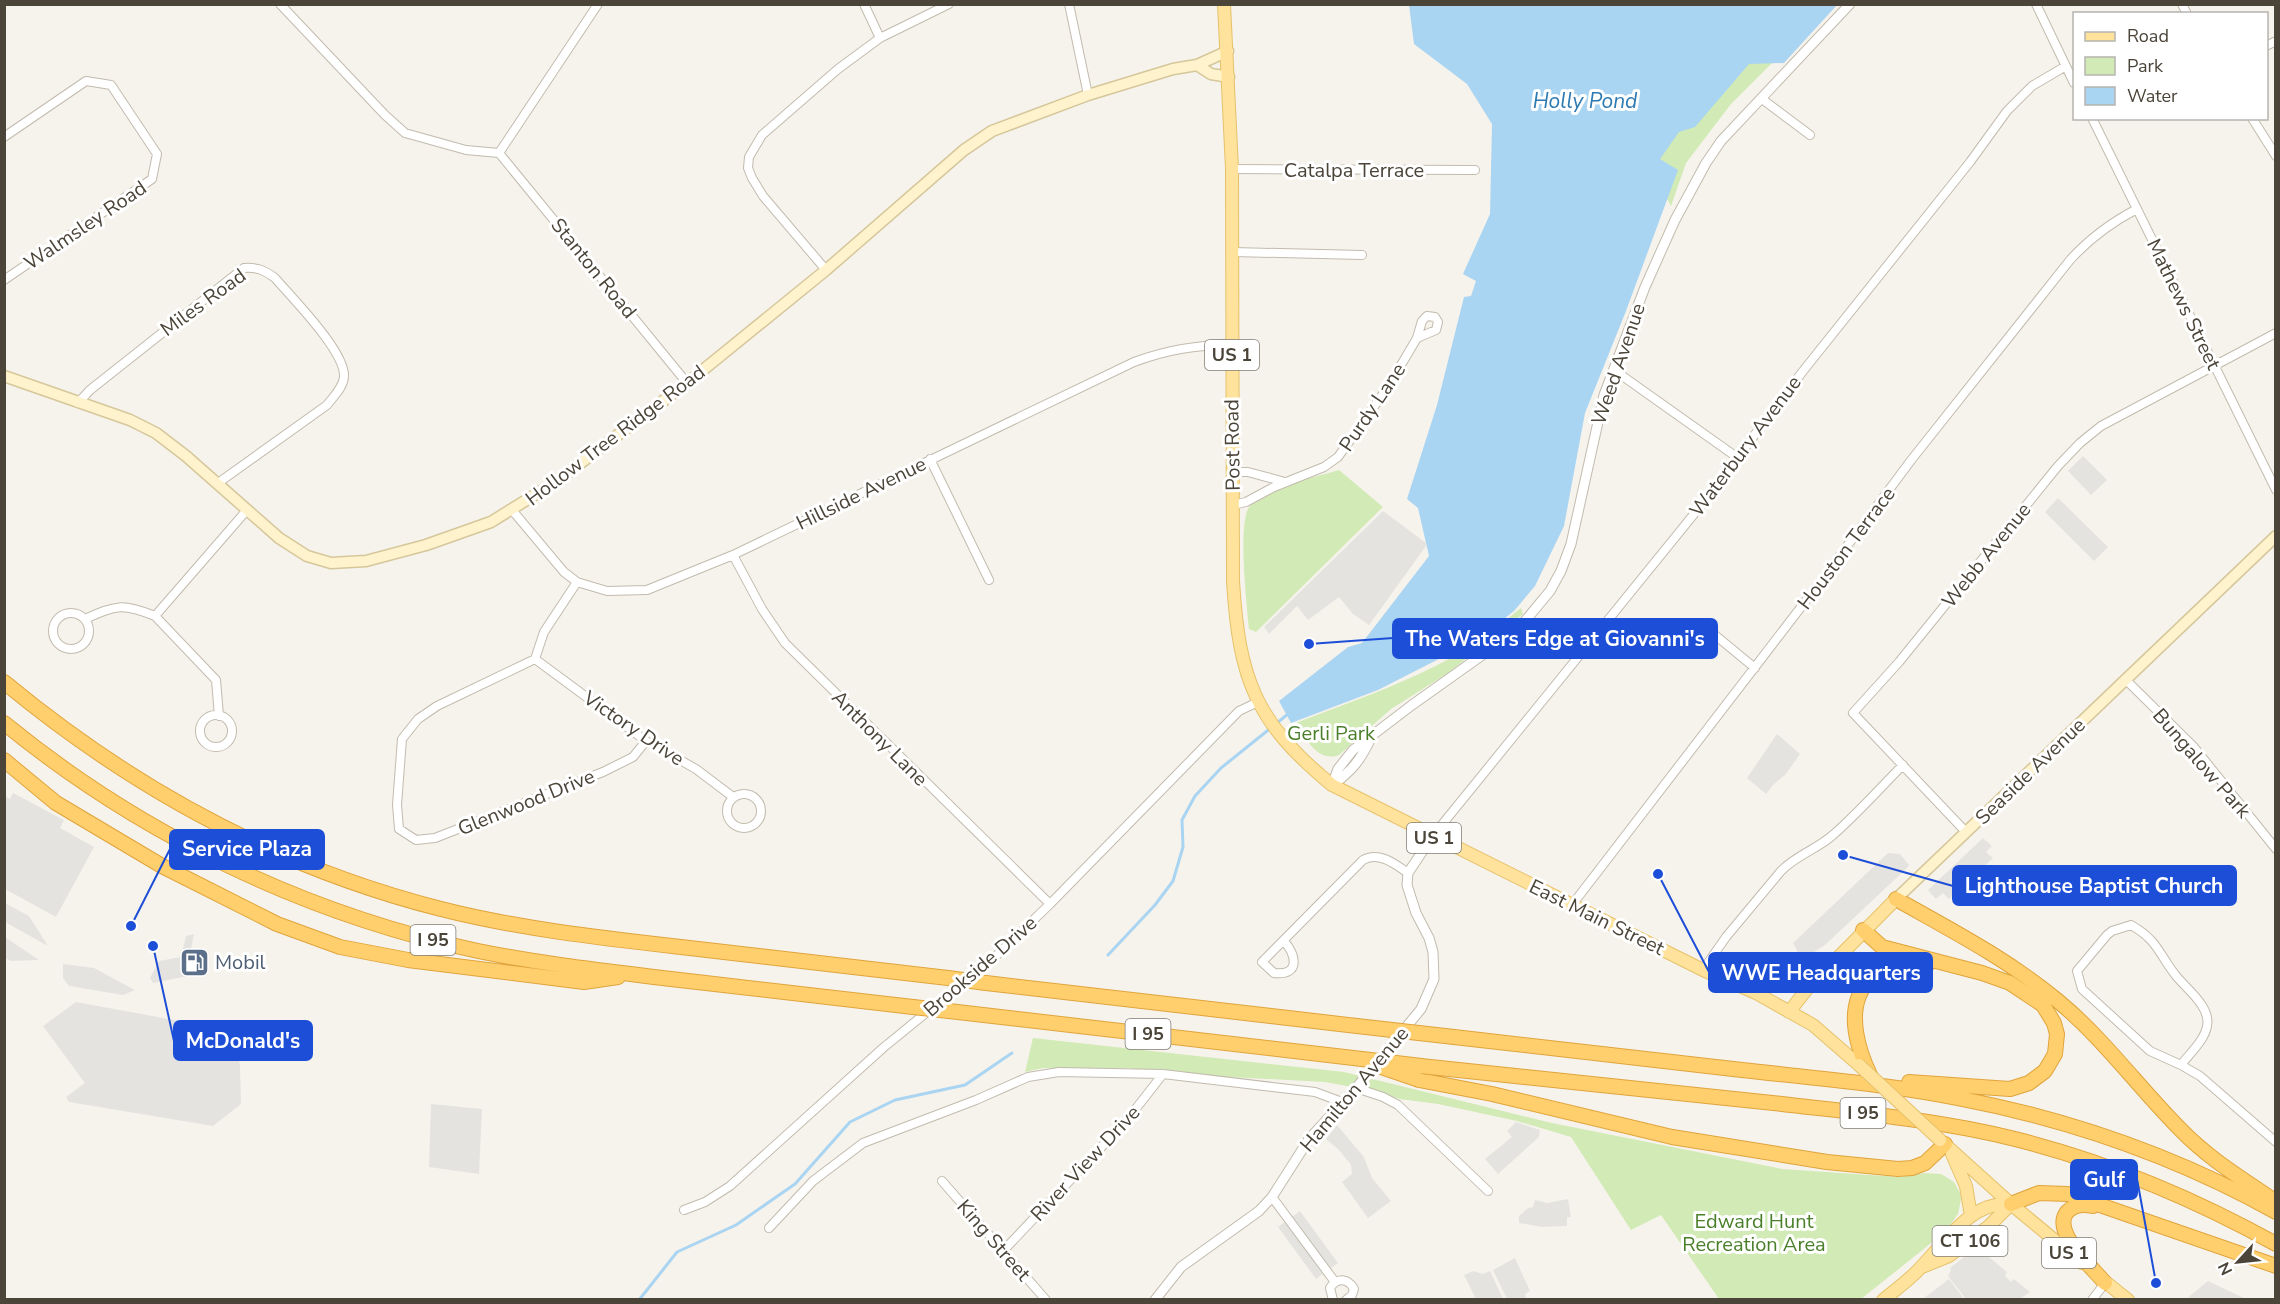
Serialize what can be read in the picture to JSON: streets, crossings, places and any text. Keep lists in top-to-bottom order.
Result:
{
  "streets": {
    "highway": ["I 95"],
    "main road": [
      "US 1",
      "Hollow Tree Ridge Road",
      "Post Road",
      "Seaside Avenue",
      "East Main Street",
      "CT 106"
    ],
    "street": [
      "Catalpa Terrace",
      "Walmsley Road",
      "Stanton Road",
      "Miles Road",
      "Mathews Street",
      "Weed Avenue",
      "Purdy Lane",
      "Waterbury Avenue",
      "Hillside Avenue",
      "Houston Terrace",
      "Webb Avenue",
      "Victory Drive",
      "Anthony Lane",
      "Bungalow Park",
      "Glenwood Drive",
      "Brookside Drive",
      "Hamilton Avenue",
      "River View Drive",
      "King Street"
    ]
  },
  "crossings": [
    ["Catalpa Terrace", "Post Road"],
    ["Stanton Road", "Hollow Tree Ridge Road"],
    ["Miles Road", "Hollow Tree Ridge Road"],
    ["Mathews Street", "Houston Terrace"],
    ["Mathews Street", "Webb Avenue"],
    ["Weed Avenue", "East Main Street"],
    ["Purdy Lane", "Post Road"],
    ["Hollow Tree Ridge Road", "Post Road"],
    ["Hollow Tree Ridge Road", "Hillside Avenue"],
    ["Post Road", "Hillside Avenue"],
    ["Post Road", "East Main Street"],
    ["Post Road", "Brookside Drive"],
    ["Waterbury Avenue", "East Main Street"],
    ["Hillside Avenue", "Anthony Lane"],
    ["Houston Terrace", "East Main Street"],
    ["Webb Avenue", "Seaside Avenue"],
    ["Victory Drive", "Glenwood Drive"],
    ["Anthony Lane", "Brookside Drive"],
    ["Bungalow Park", "Seaside Avenue"],
    ["Seaside Avenue", "East Main Street"],
    ["East Main Street", "Brookside Drive"],
    ["East Main Street", "CT 106"],
    ["River View Drive", "King Street"]
  ],
  "water": ["Holly Pond"],
  "parks": ["Gerli Park", "Edward Hunt Recreation Area"],
  "places": {
    "other": [
      "The Waters Edge at Giovanni's",
      "Lighthouse Baptist Church",
      "WWE Headquarters",
      "Service Plaza",
      "McDonald's",
      "Gulf"
    ],
    "fuel station": ["Mobil"]
  },
  "legend": ["Road", "Park", "Water"],
  "north": "bottom left"
}
